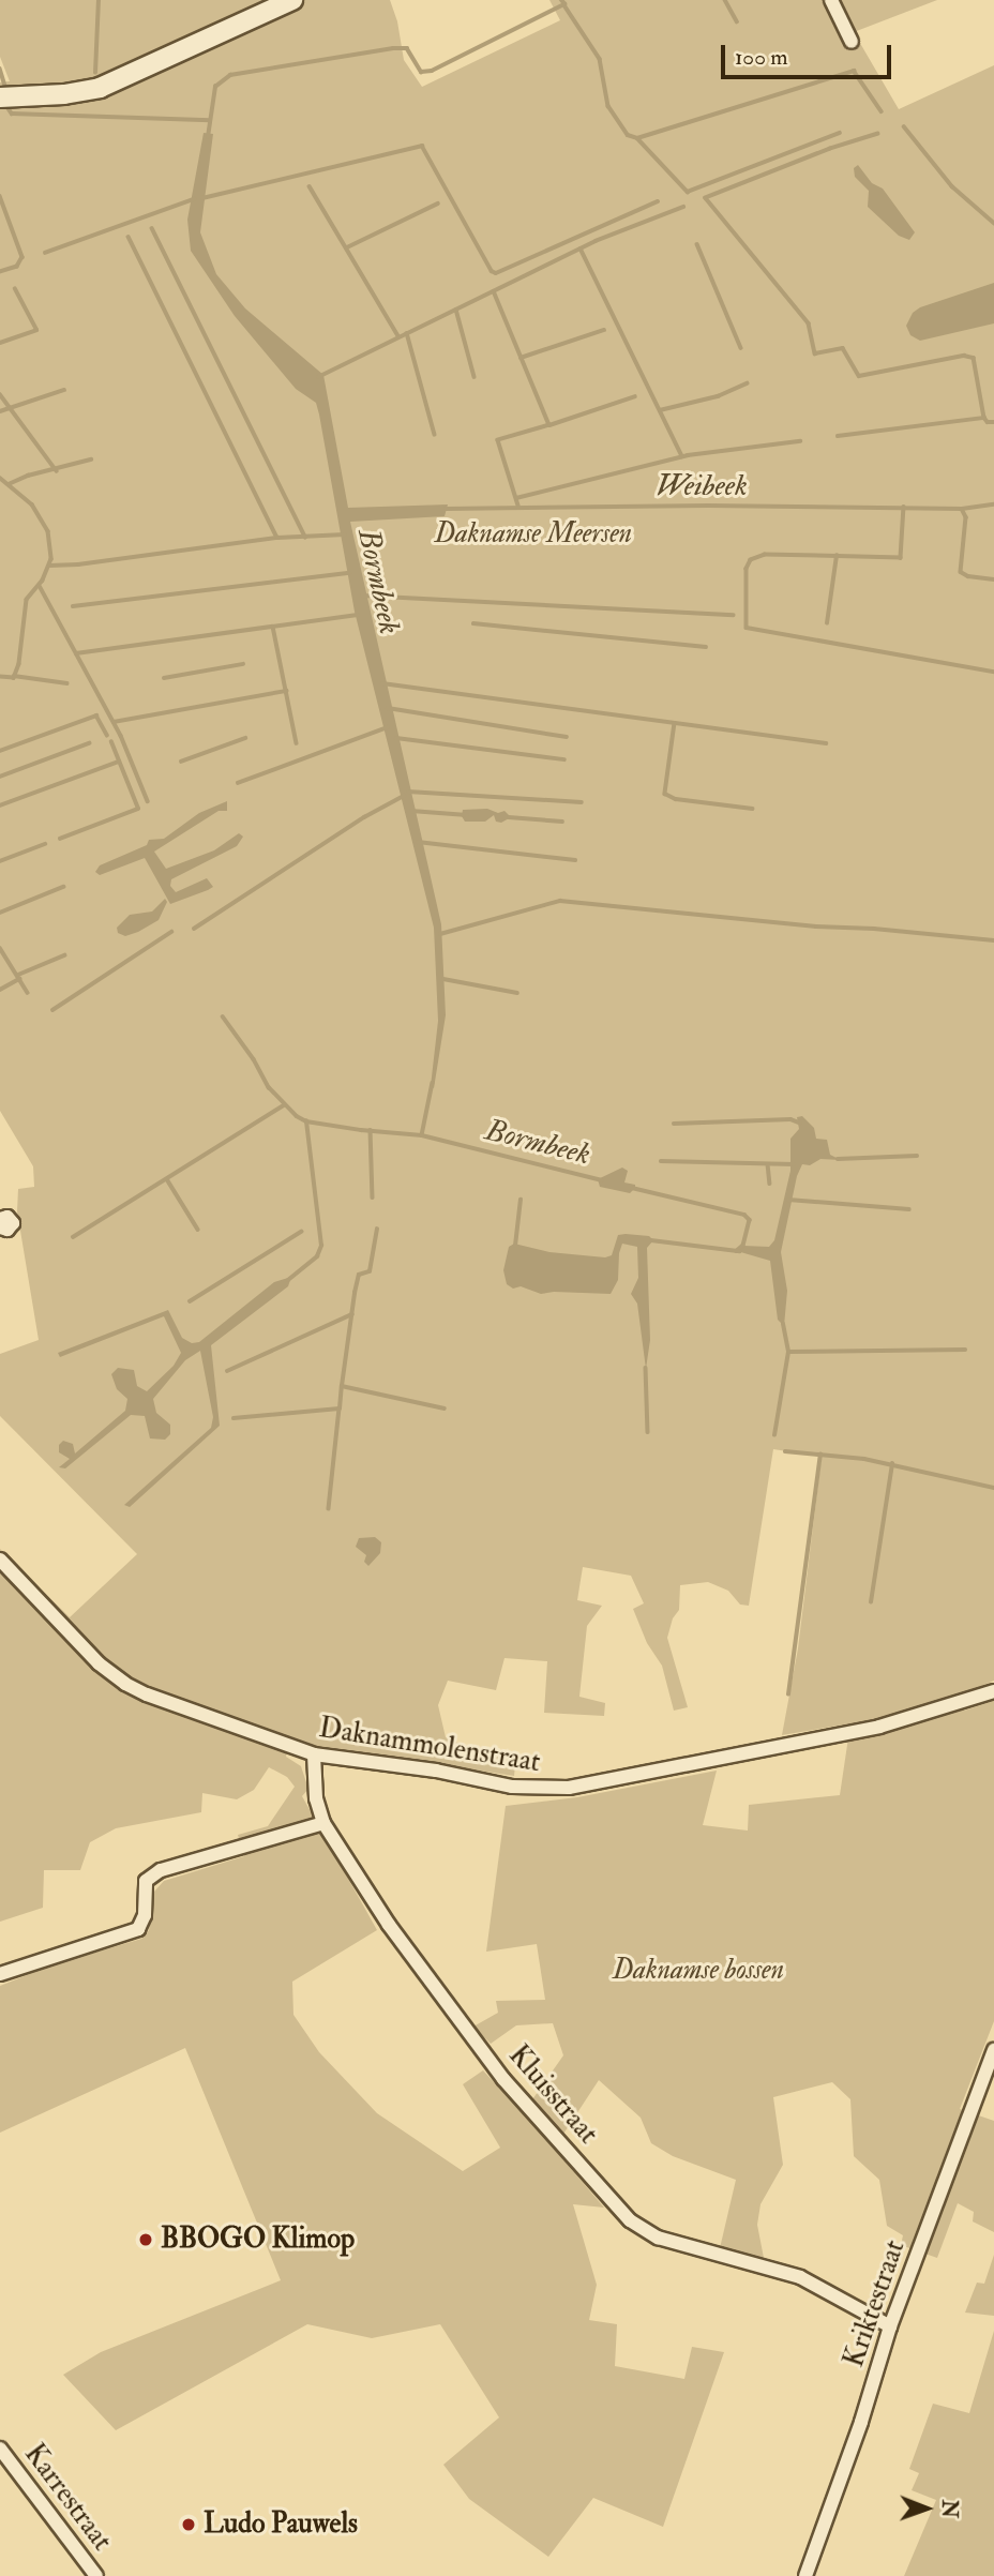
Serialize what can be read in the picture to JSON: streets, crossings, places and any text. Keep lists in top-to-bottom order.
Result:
{
  "streets": {
    "street": [
      "Daknammolenstraat",
      "Kluisstraat",
      "Kriktestraat",
      "Karrestraat"
    ]
  },
  "crossings": [
    ["Daknammolenstraat", "Kluisstraat"],
    ["Kluisstraat", "Kriktestraat"]
  ],
  "water": ["Weibeek", "Bormbeek"],
  "parks": ["Daknamse Meersen", "Daknamse bossen"],
  "places": ["BBOGO Klimop", "Ludo Pauwels"],
  "scale_bar": "100 m",
  "north": "right"
}
